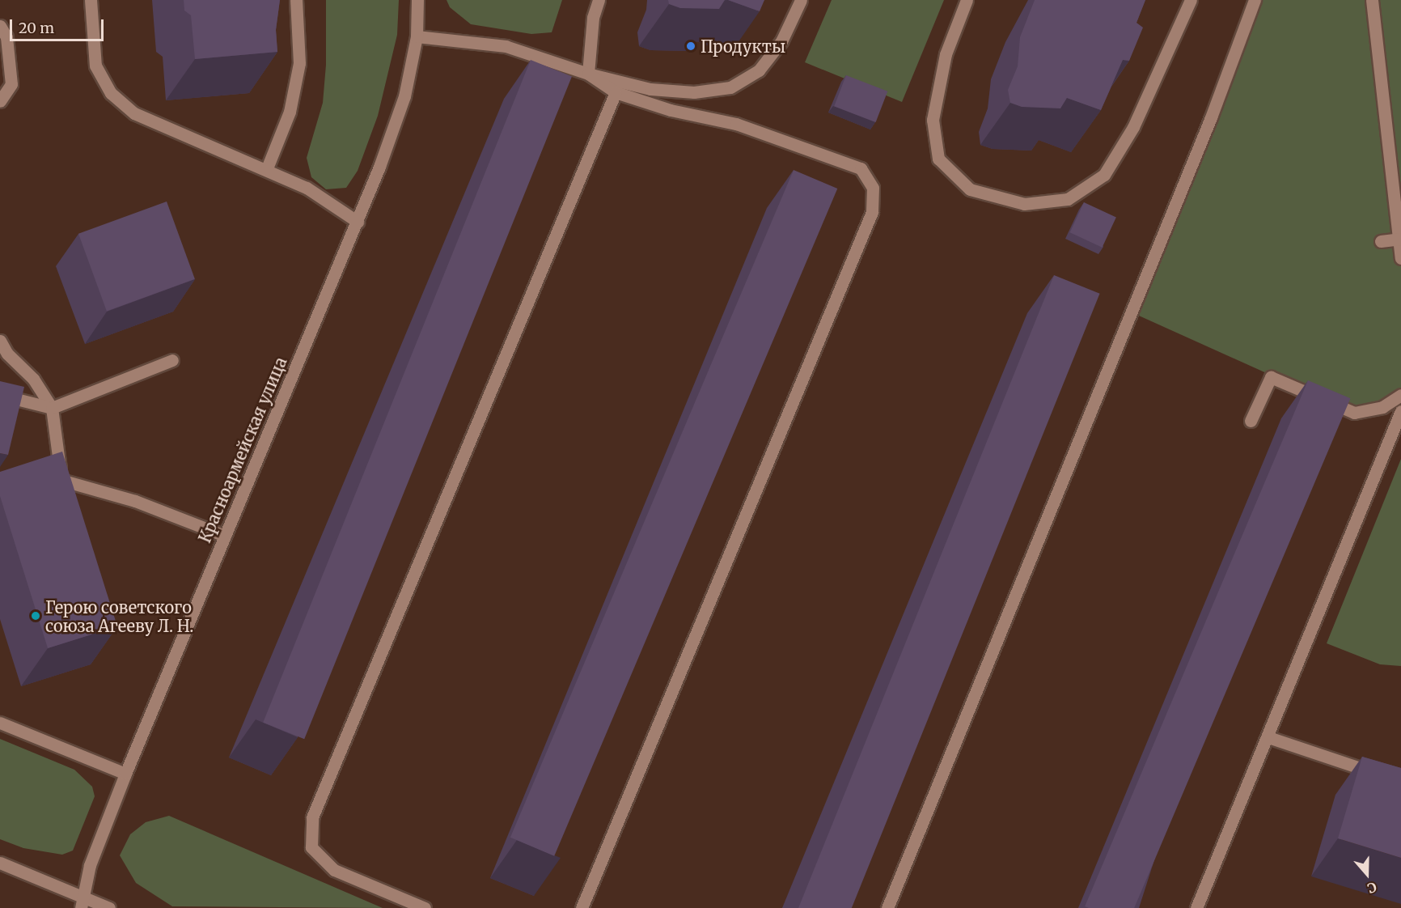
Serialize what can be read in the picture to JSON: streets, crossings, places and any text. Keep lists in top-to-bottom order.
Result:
{
  "streets": {
    "street": ["Красноармейская улица"]
  },
  "places": ["Продукты", "Герою советского союза Агееву Л. Н."],
  "scale_bar": "20 m",
  "north": "bottom"
}
